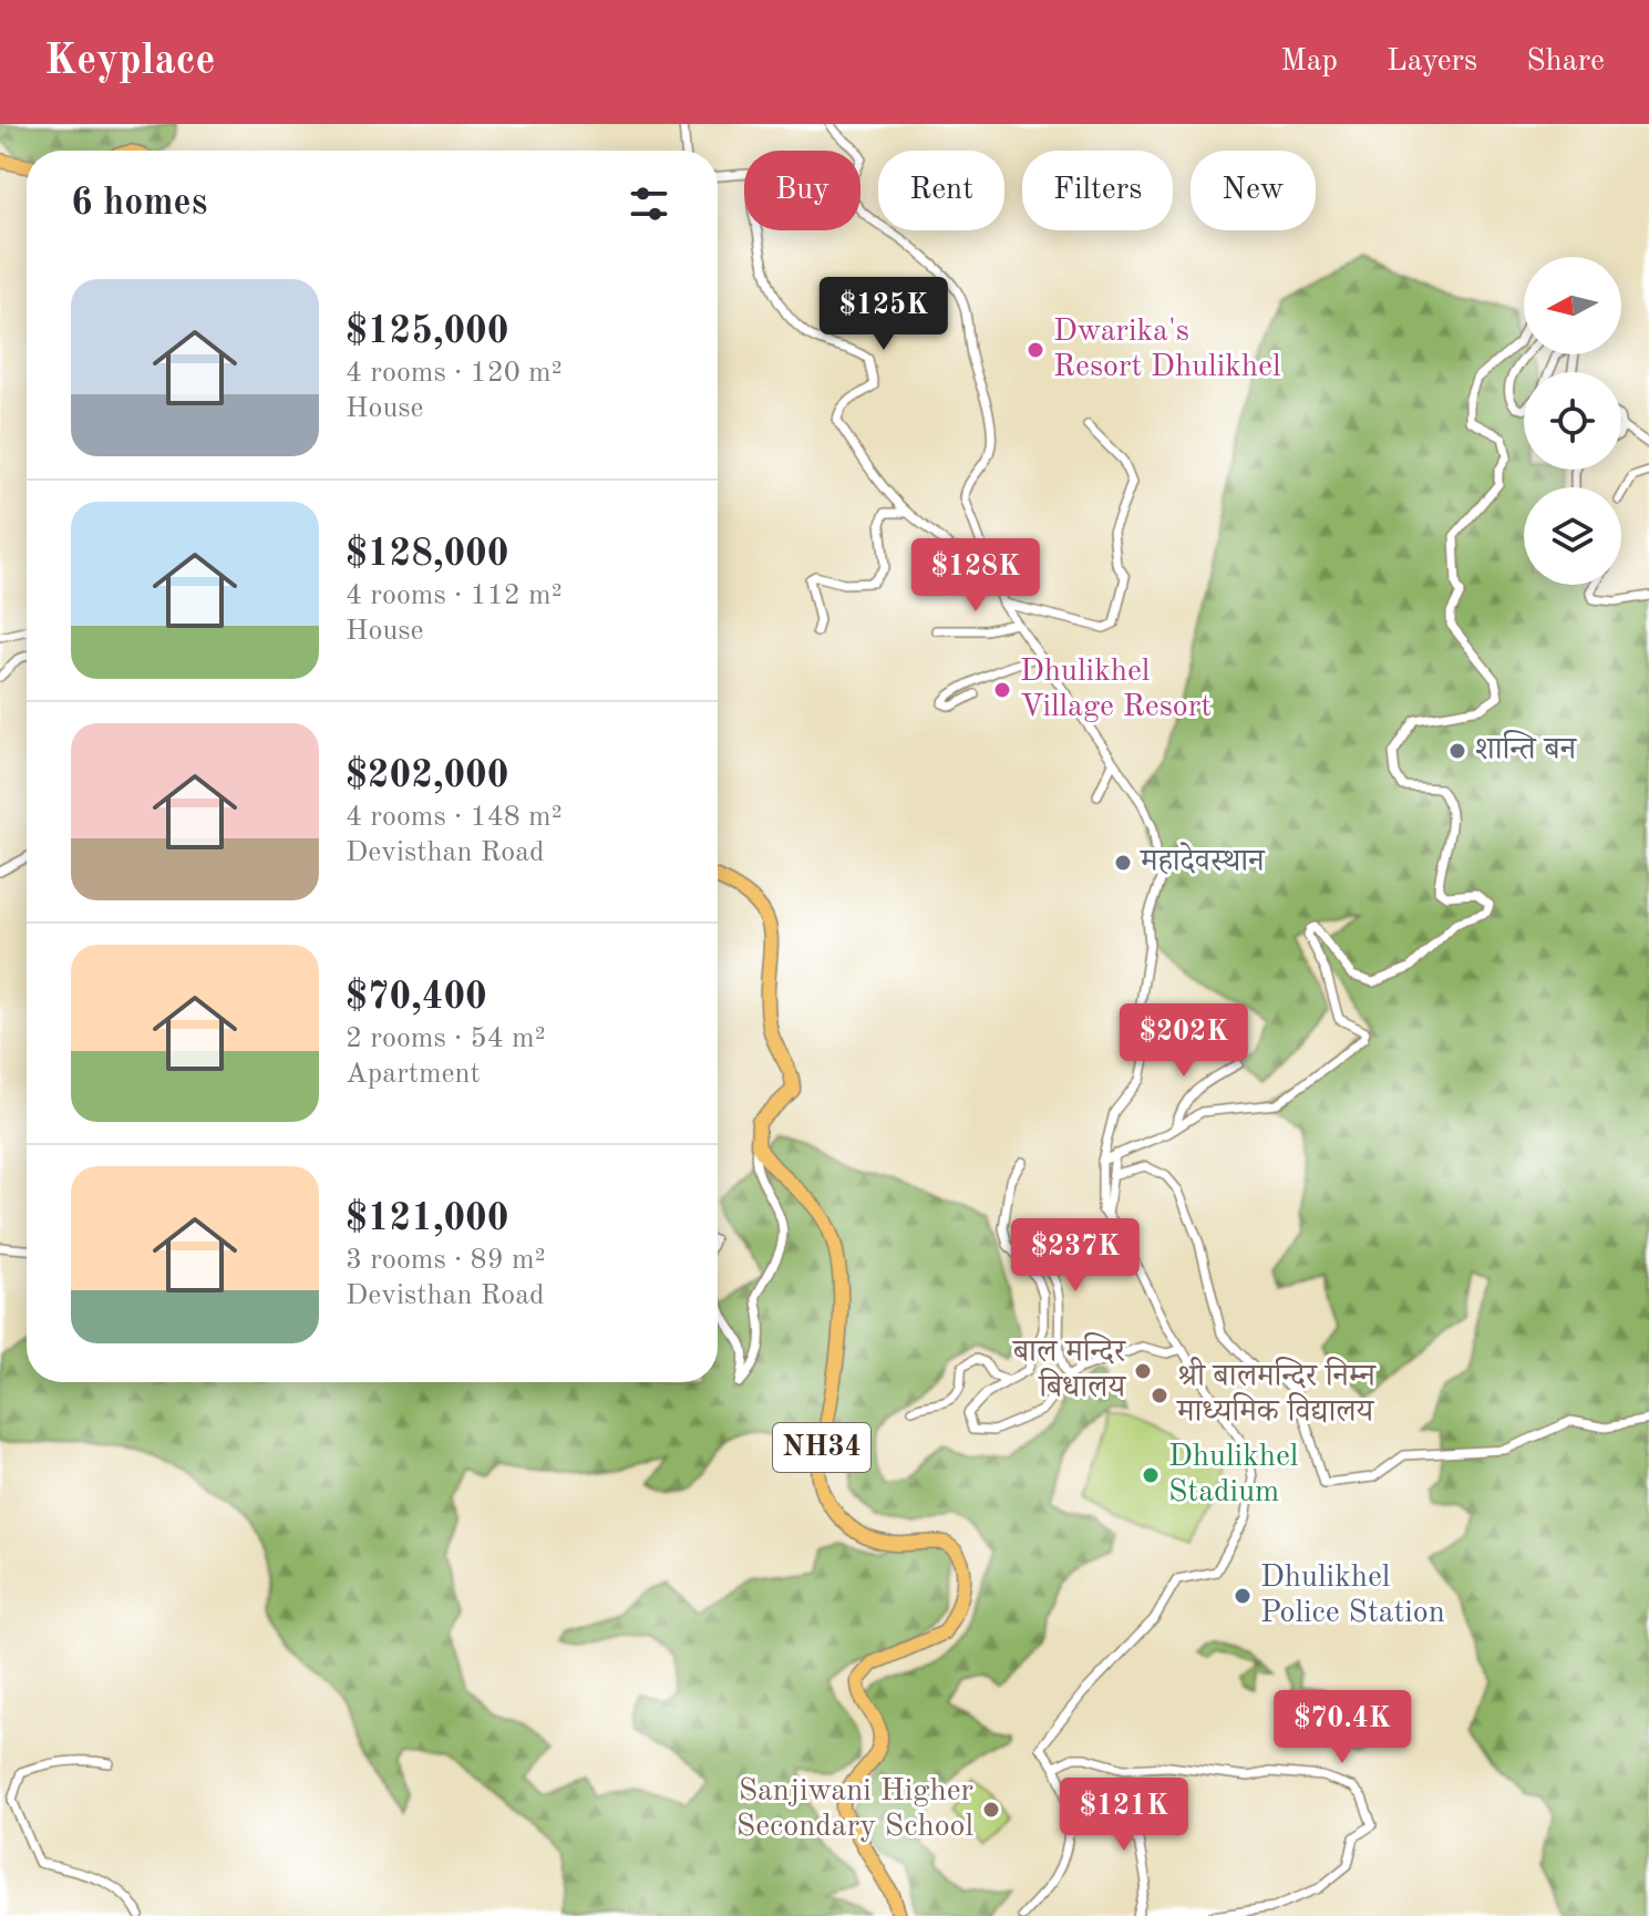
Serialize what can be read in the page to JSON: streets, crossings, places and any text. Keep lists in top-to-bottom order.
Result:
{
  "streets": {
    "highway": ["NH34"]
  },
  "places": [
    "Dwarika's Resort Dhulikhel",
    "Dhulikhel Village Resort",
    "शान्ति बन",
    "महादेवस्थान",
    "बाल मन्दिर बिधालय",
    "श्री बालमन्दिर निम्न माध्यमिक विद्यालय",
    "Dhulikhel Stadium",
    "Dhulikhel Police Station",
    "Sanjiwani Higher Secondary School"
  ],
  "north": "left",
  "page": {
    "header": "Keyplace",
    "nav": ["Map", "Layers", "Share"],
    "chip": [
      "Buy",
      "Rent",
      "Filters",
      "New"
    ],
    "heading": "6 homes",
    "list": [
      {
        "name": "$125,000",
        "note": "4 rooms · 120 m² · House"
      },
      {
        "name": "$128,000",
        "note": "4 rooms · 112 m² · House"
      },
      {
        "name": "$202,000",
        "note": "4 rooms · 148 m² · Devisthan Road"
      },
      {
        "name": "$70,400",
        "note": "2 rooms · 54 m² · Apartment"
      },
      {
        "name": "$121,000",
        "note": "3 rooms · 89 m² · Devisthan Road"
      }
    ],
    "price": [
      "$125K",
      "$128K",
      "$202K",
      "$237K",
      "$70.4K",
      "$121K"
    ]
  }
}
